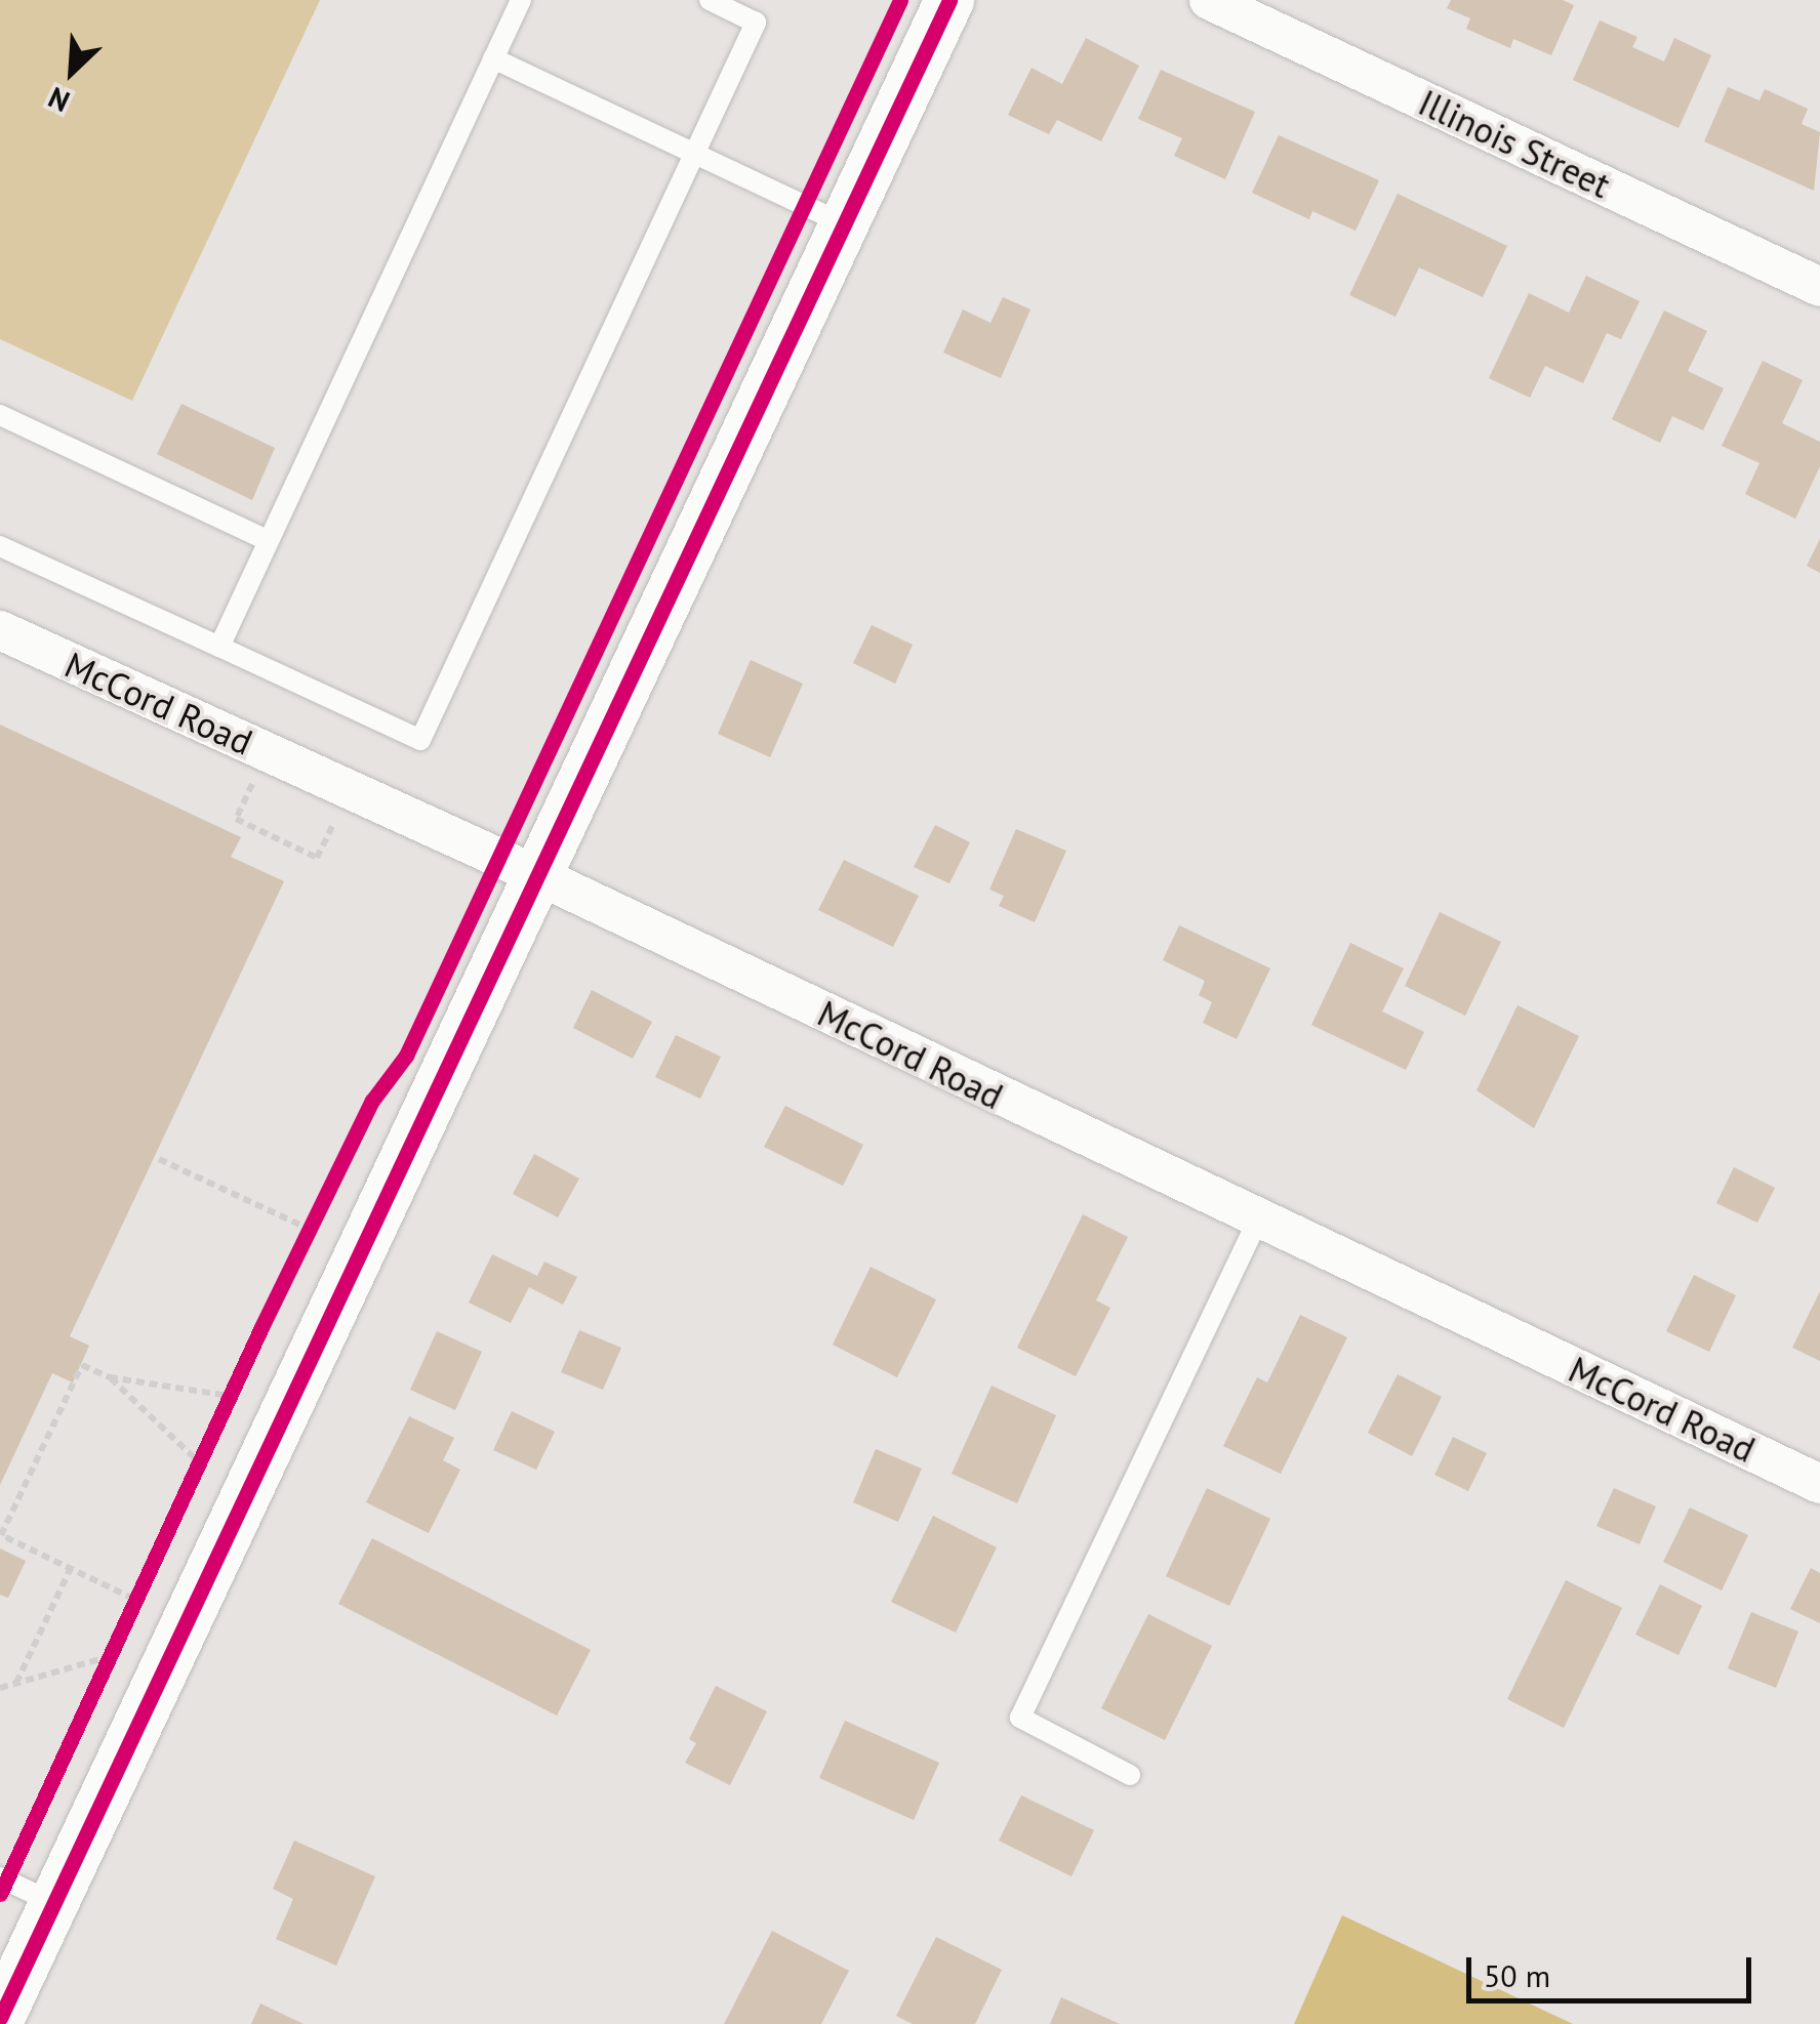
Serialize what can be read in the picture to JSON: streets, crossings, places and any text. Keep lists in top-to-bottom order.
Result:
{
  "streets": {
    "street": ["Illinois Street", "McCord Road"]
  },
  "scale_bar": "50 m",
  "north": "bottom left"
}
